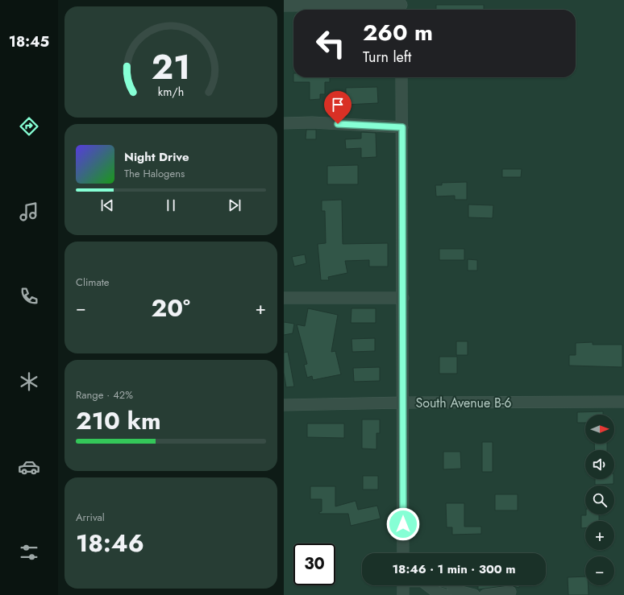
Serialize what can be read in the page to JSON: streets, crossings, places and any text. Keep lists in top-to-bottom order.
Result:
{
  "streets": {
    "street": ["South Avenue B-6"]
  },
  "north": "right",
  "page": {
    "tabs": "18:45",
    "turn": ["260 m", "Turn left"],
    "song": ["Night Drive", "The Halogens"],
    "tile": [
      "Climate",
      ["Range · 42%", "210 km"],
      ["Arrival", "18:46"]
    ],
    "heat": ["−", "20°", "+"],
    "map_buttons": ["+", "−"],
    "limit": "30",
    "trip": "18:46 · 1 min · 300 m",
    "gauge": ["21", "km/h"]
  }
}
